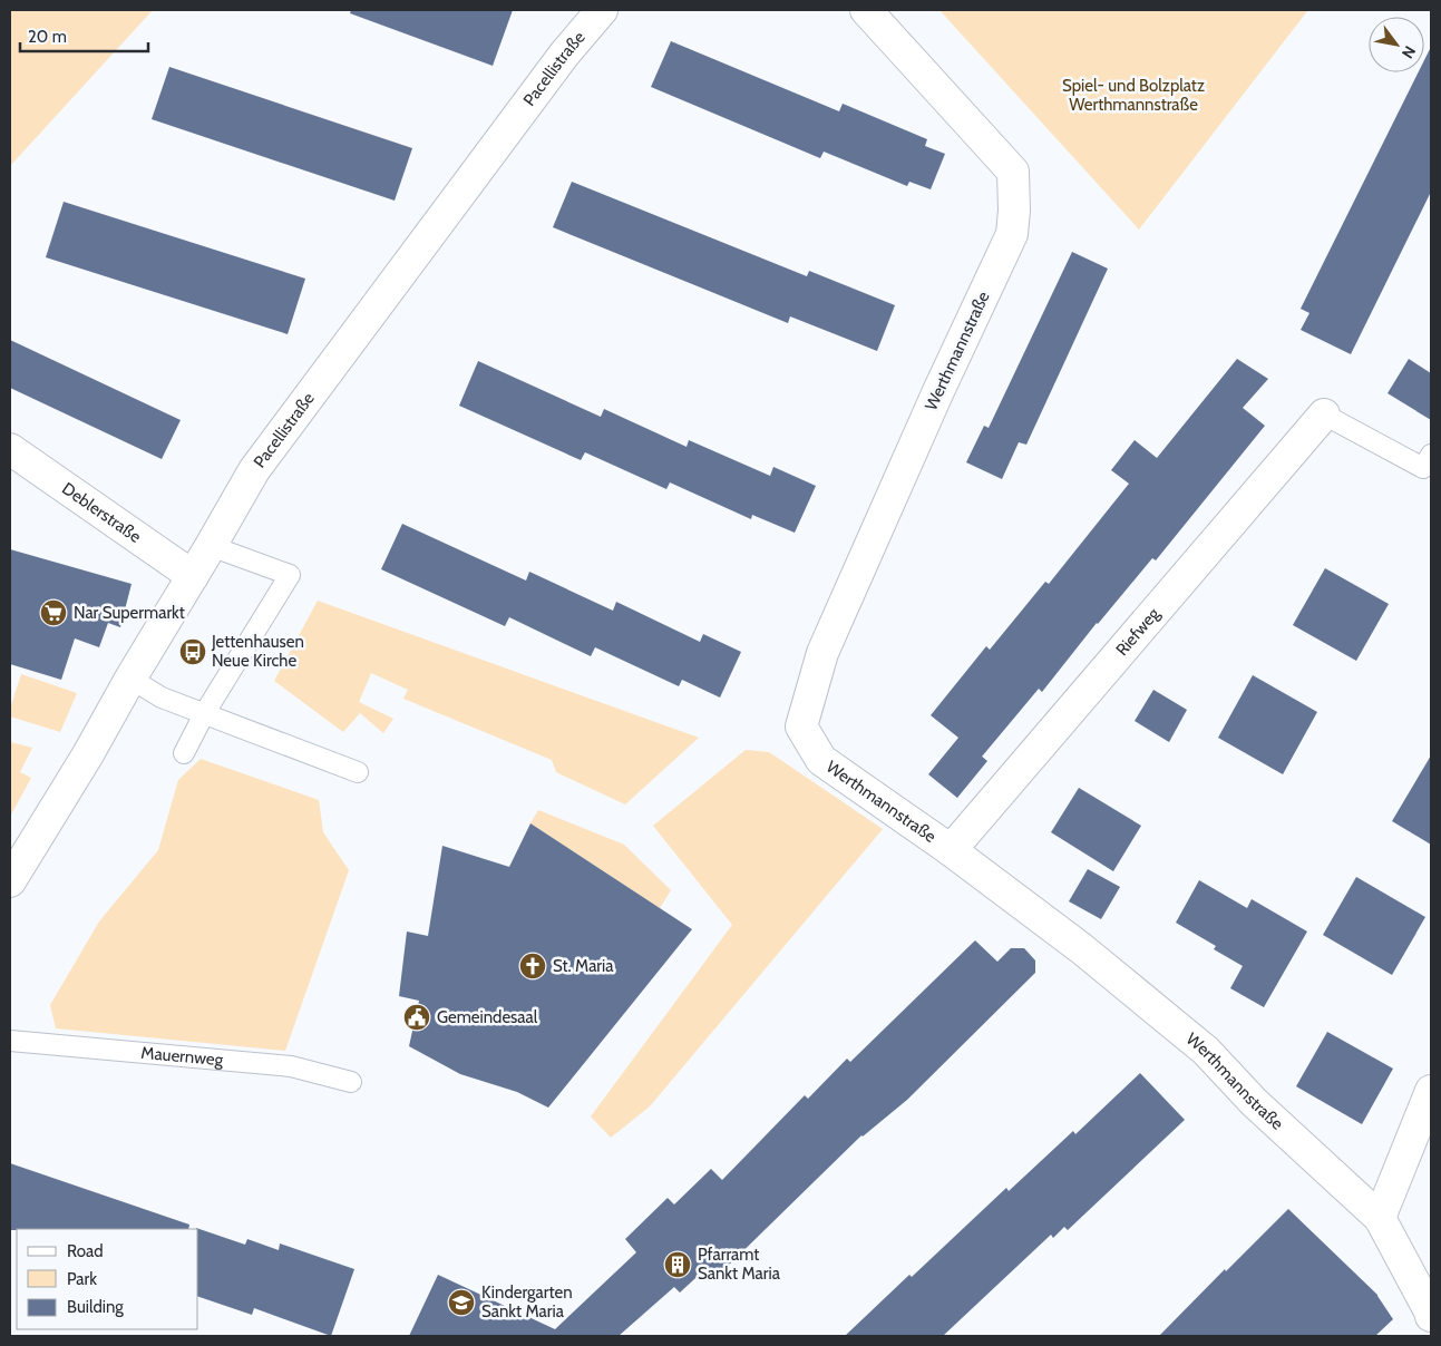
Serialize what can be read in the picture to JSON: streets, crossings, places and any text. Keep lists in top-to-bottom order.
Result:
{
  "streets": {
    "street": [
      "Pacellistraße",
      "Werthmannstraße",
      "Deblerstraße",
      "Riefweg"
    ],
    "lane": ["Mauernweg"]
  },
  "crossings": [
    ["Pacellistraße", "Deblerstraße"],
    ["Werthmannstraße", "Riefweg"]
  ],
  "parks": ["Spiel- und Bolzplatz Werthmannstraße"],
  "places": {
    "supermarket": ["Nar Supermarkt"],
    "bus stop": ["Jettenhausen Neue Kirche"],
    "church": ["St. Maria"],
    "public building": ["Gemeindesaal"],
    "building": ["Pfarramt Sankt Maria"],
    "school or university": ["Kindergarten Sankt Maria"]
  },
  "legend": ["Road", "Park", "Building"],
  "scale_bar": "20 m",
  "north": "bottom right"
}
